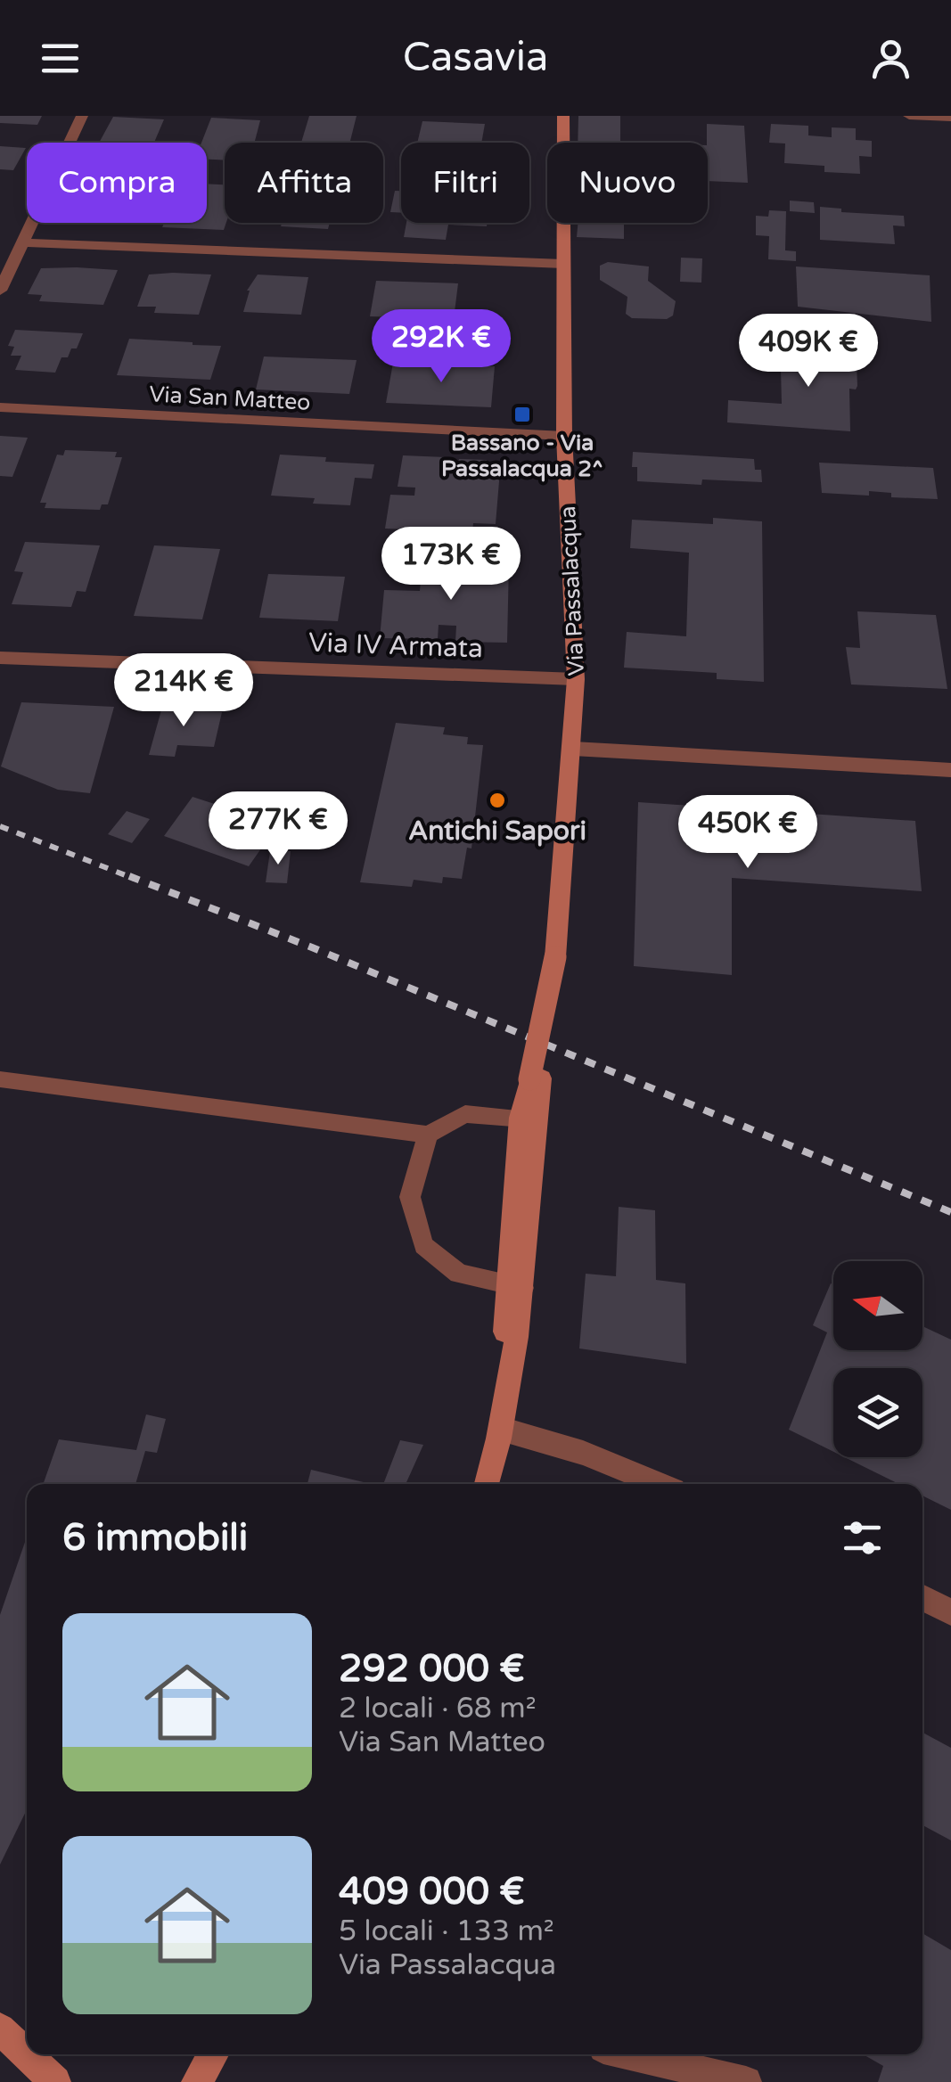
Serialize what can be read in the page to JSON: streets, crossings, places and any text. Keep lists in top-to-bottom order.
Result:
{
  "streets": {
    "street": ["Via San Matteo", "Via Passalacqua", "Via IV Armata"]
  },
  "crossings": [
    ["Via San Matteo", "Via Passalacqua"],
    ["Via Passalacqua", "Via IV Armata"]
  ],
  "places": {
    "transit": ["Bassano - Via Passalacqua 2^"],
    "other": ["Antichi Sapori"]
  },
  "north": "left",
  "page": {
    "header": "Casavia",
    "chip": [
      "Compra",
      "Affitta",
      "Filtri",
      "Nuovo"
    ],
    "price": [
      "292K €",
      "409K €",
      "173K €",
      "214K €",
      "277K €",
      "450K €"
    ],
    "heading": "6 immobili",
    "list": [
      {
        "name": "292 000 €",
        "note": "2 locali · 68 m² · Via San Matteo"
      },
      {
        "name": "409 000 €",
        "note": "5 locali · 133 m² · Via Passalacqua"
      }
    ]
  }
}
